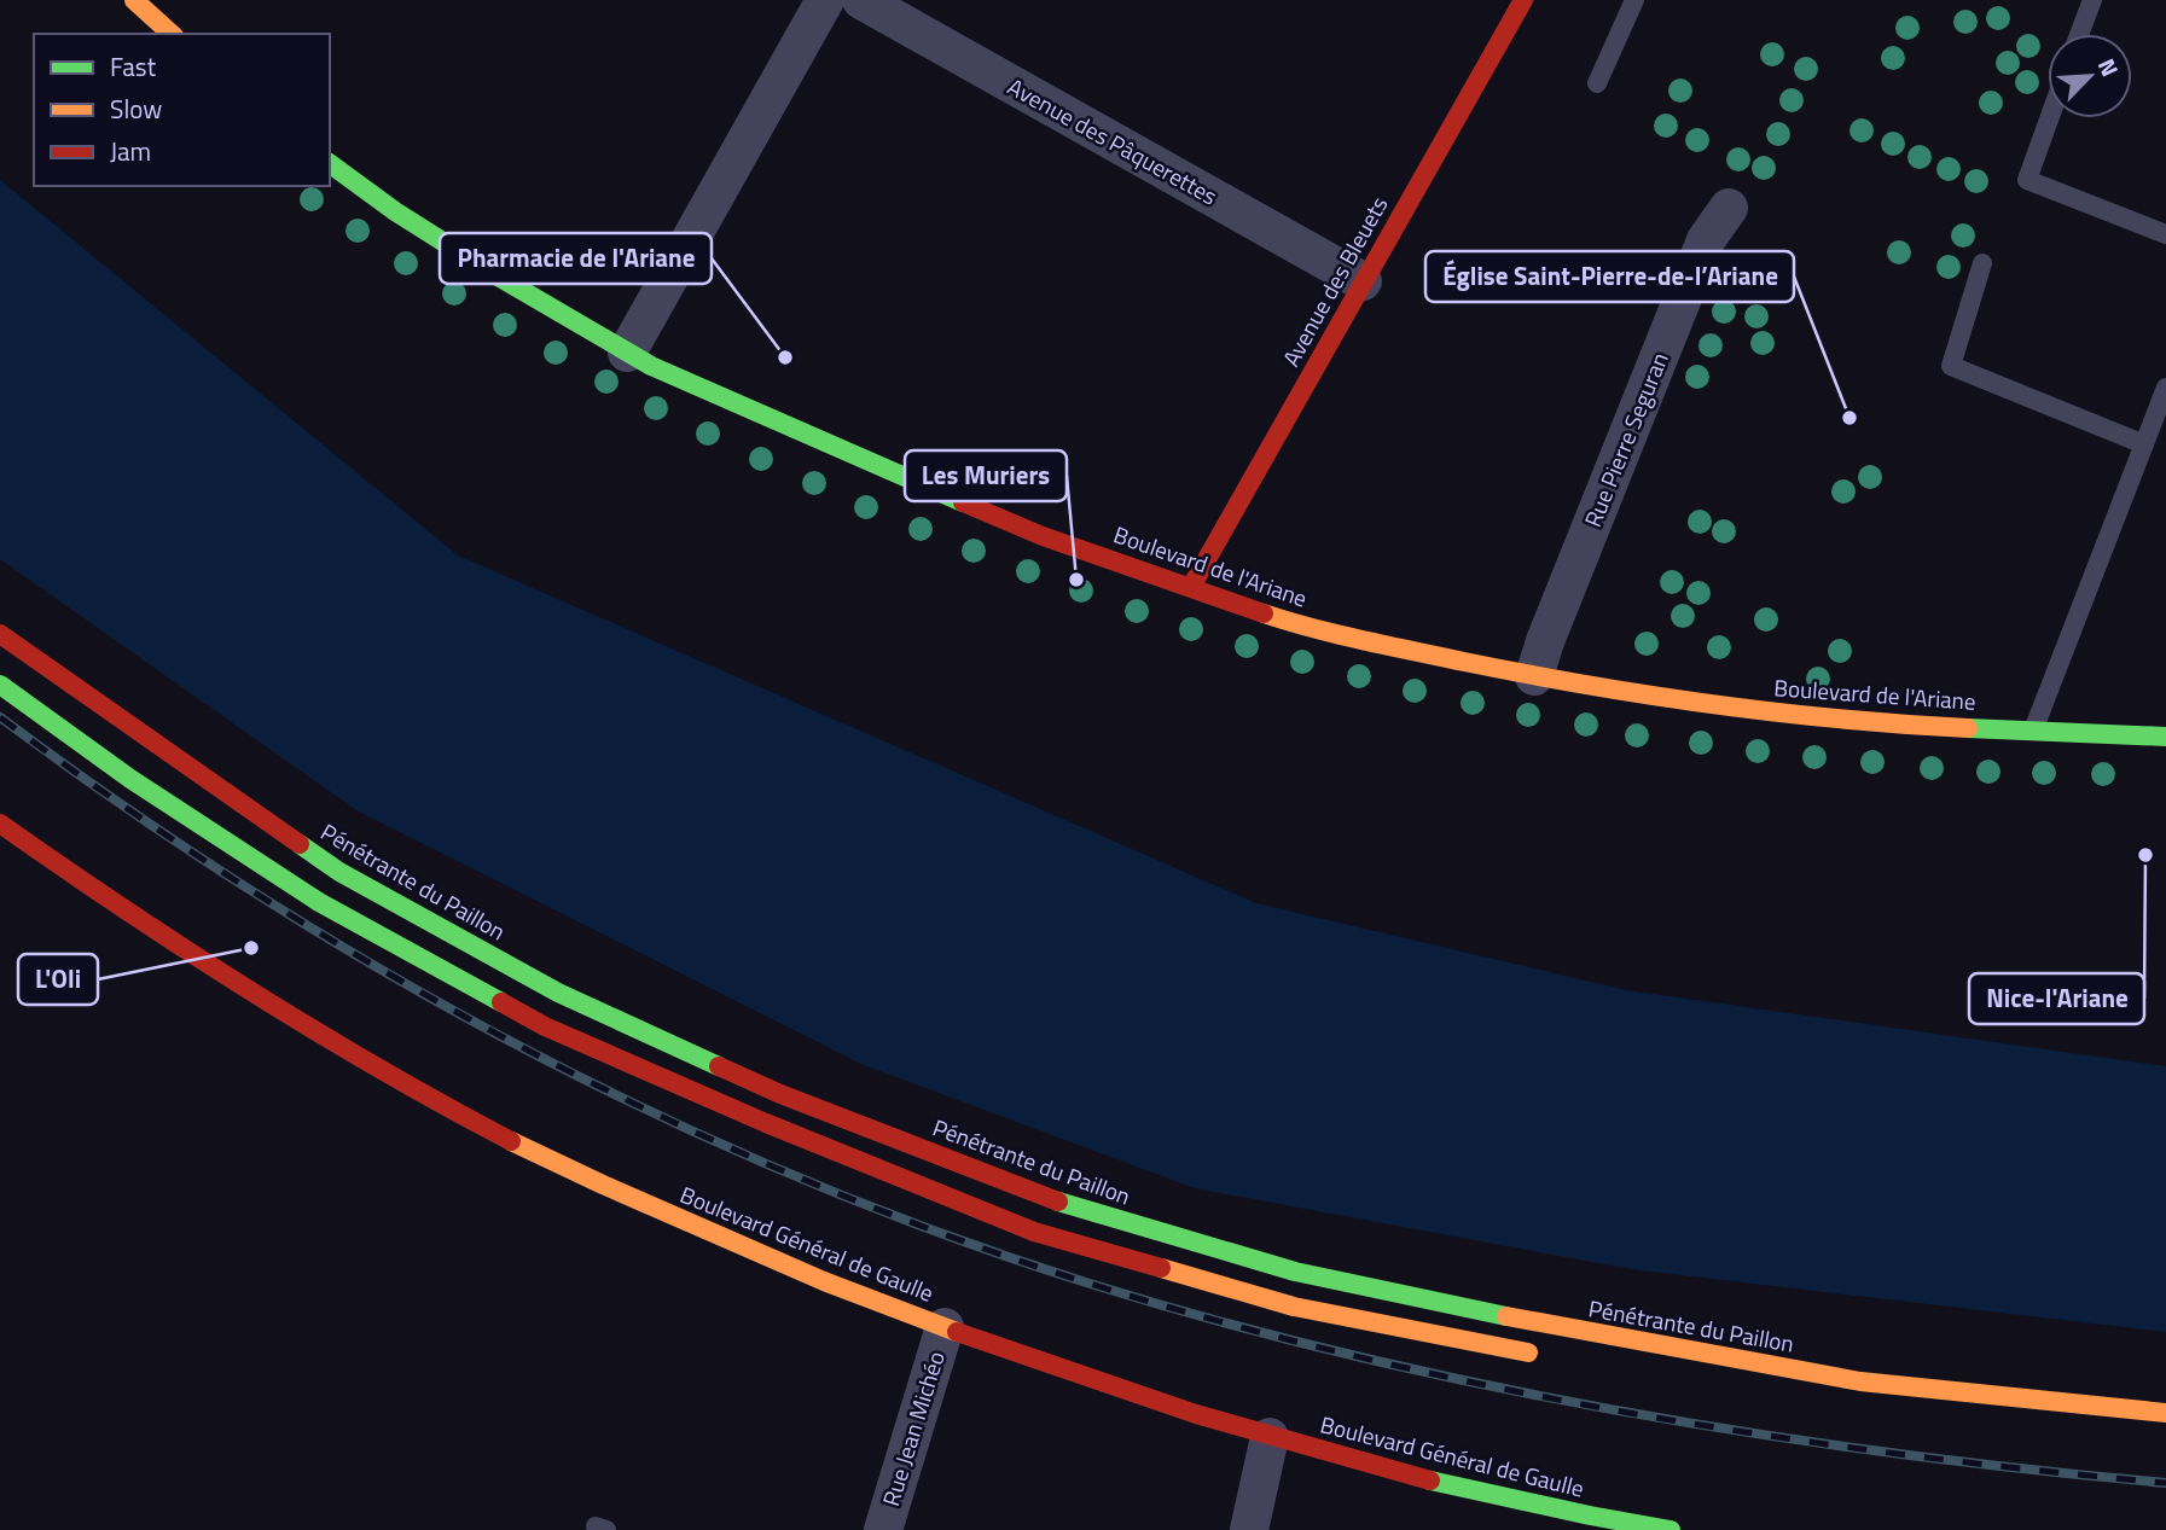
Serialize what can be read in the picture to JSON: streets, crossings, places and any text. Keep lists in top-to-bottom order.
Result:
{
  "streets": {
    "street": [
      "Avenue des Pâquerettes",
      "Avenue des Bleuets",
      "Rue Pierre Seguran",
      "Boulevard de l'Ariane",
      "Pénétrante du Paillon",
      "Boulevard Général de Gaulle",
      "Rue Jean Michéo"
    ]
  },
  "crossings": [
    ["Avenue des Pâquerettes", "Avenue des Bleuets"],
    ["Avenue des Bleuets", "Boulevard de l'Ariane"],
    ["Rue Pierre Seguran", "Boulevard de l'Ariane"],
    ["Boulevard Général de Gaulle", "Rue Jean Michéo"]
  ],
  "places": [
    "Pharmacie de l'Ariane",
    "Église Saint-Pierre-de-l’Ariane",
    "Les Muriers",
    "Nice-l'Ariane",
    "L'Oli"
  ],
  "legend": ["Fast", "Slow", "Jam"],
  "north": "top right"
}
